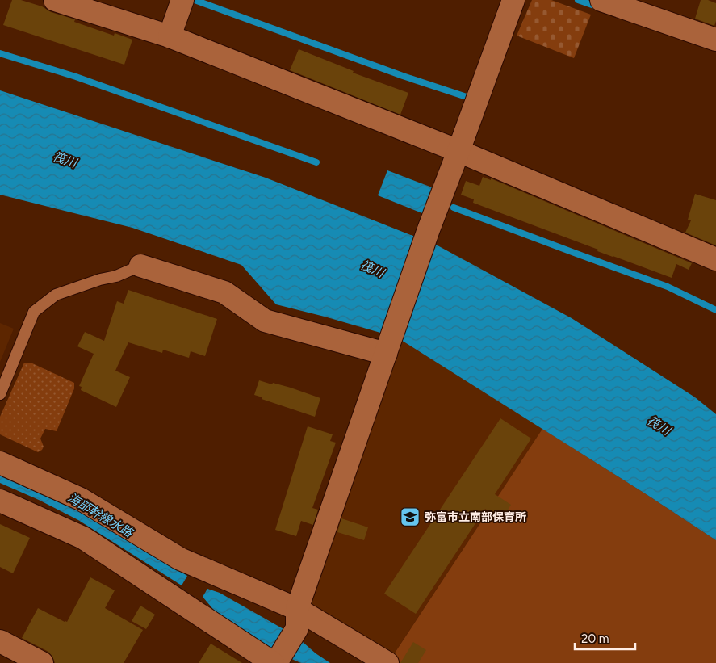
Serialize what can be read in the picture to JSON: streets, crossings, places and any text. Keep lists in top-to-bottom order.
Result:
{
  "water": ["筏川", "海部幹線水路"],
  "places": {
    "school or university": ["弥富市立南部保育所"]
  },
  "scale_bar": "20 m"
}
